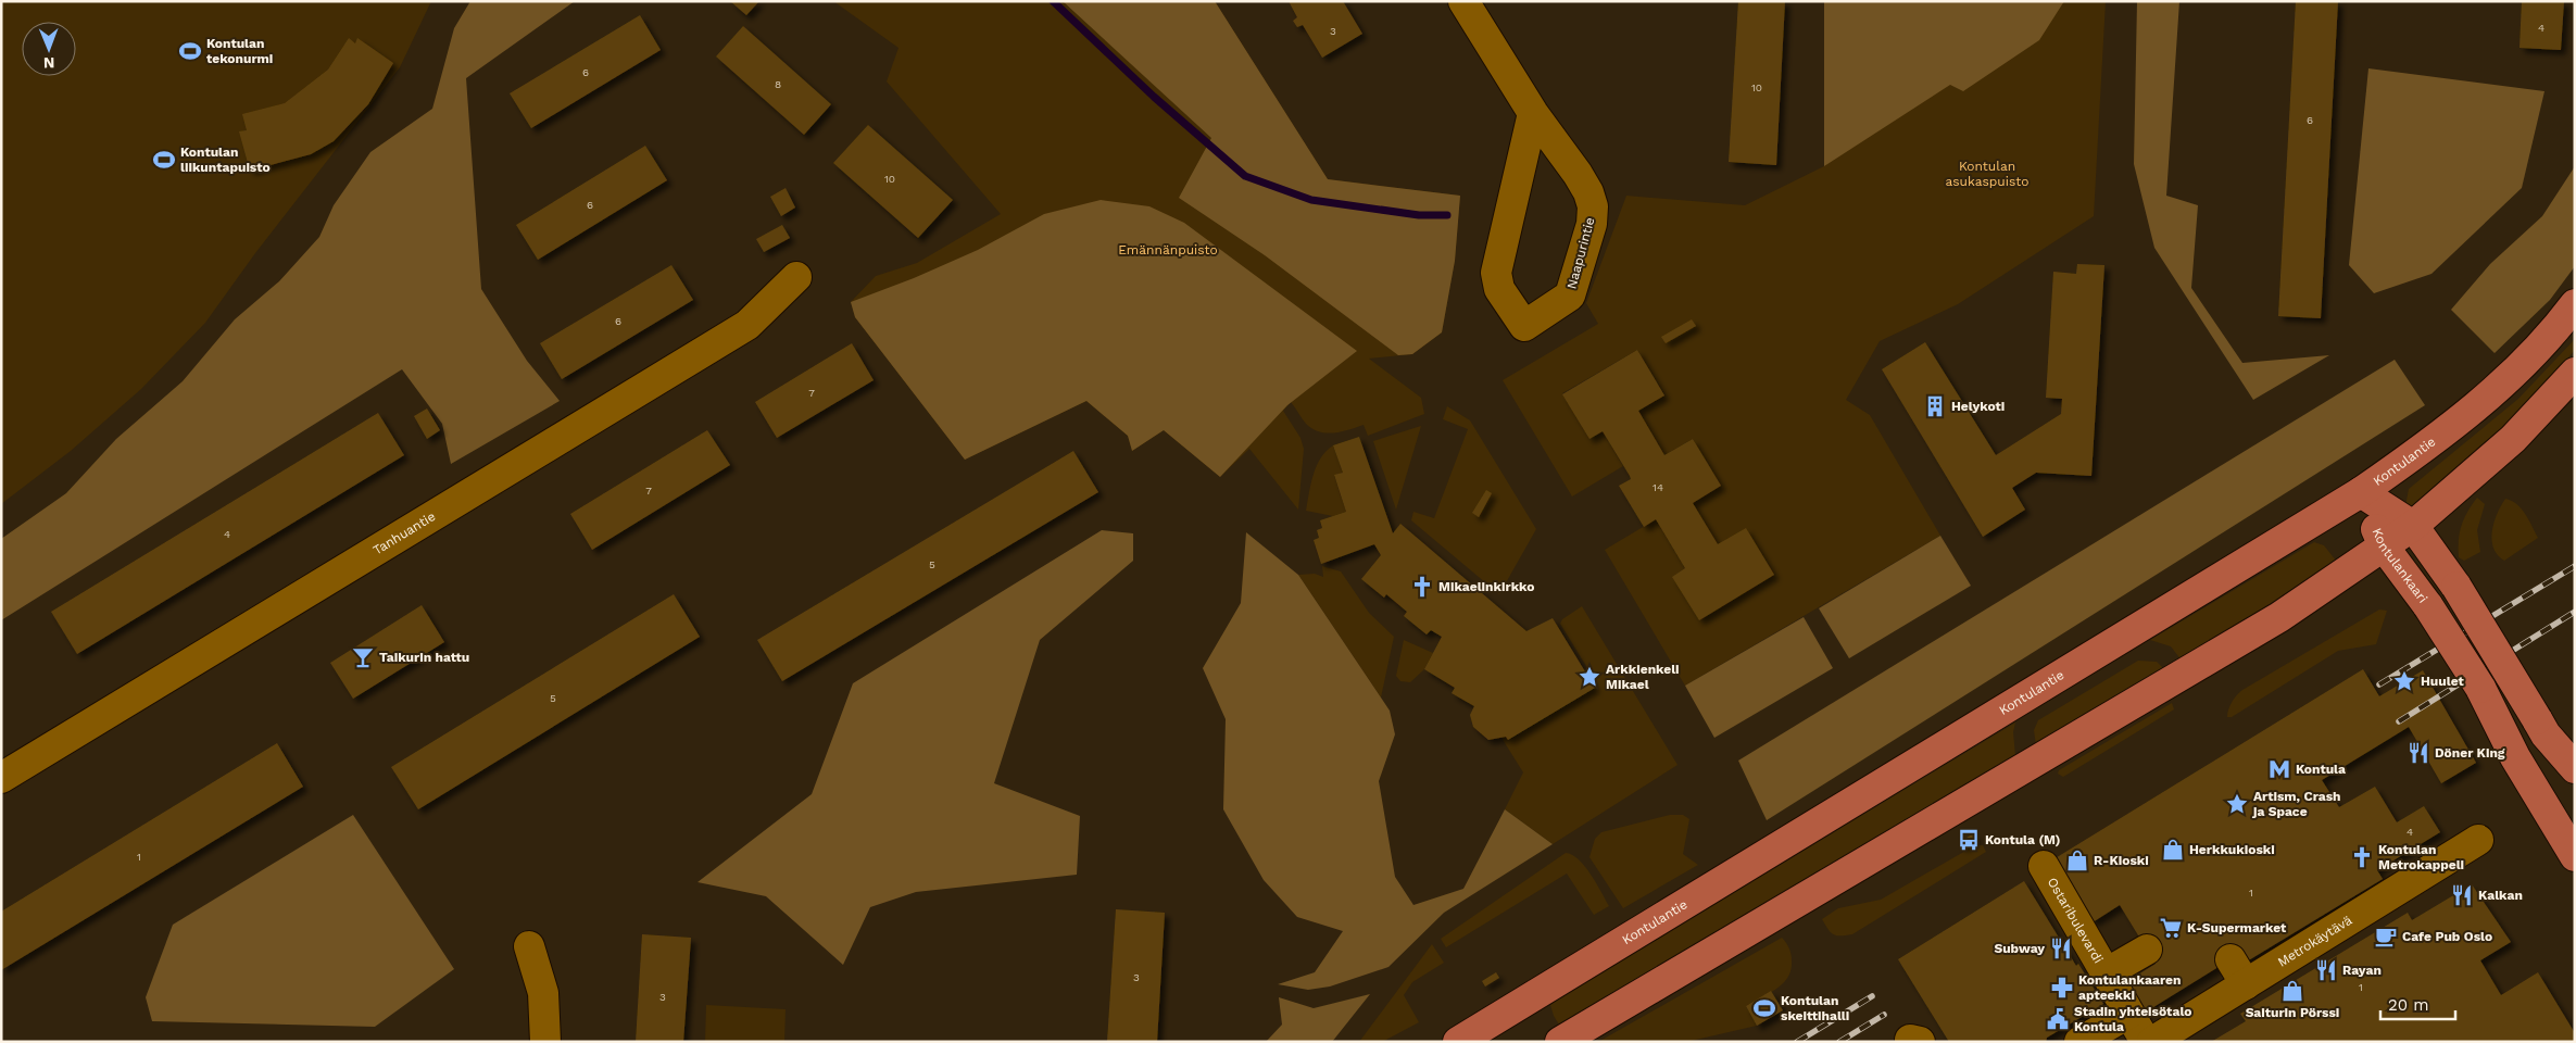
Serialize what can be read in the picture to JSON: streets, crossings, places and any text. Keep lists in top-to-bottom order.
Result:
{
  "streets": {
    "main road": ["Kontulantie", "Kontulankaari"],
    "street": [
      "Naapurintie",
      "Tanhuantie",
      "Ostaribulevardi",
      "Metrokäytävä"
    ]
  },
  "crossings": [
    ["Kontulantie", "Kontulankaari"]
  ],
  "parks": ["Kontulan asukaspuisto", "Emännänpuisto"],
  "places": {
    "sports": ["Kontulan tekonurmi", "Kontulan liikuntapuisto", "Kontulan skeittihalli"],
    "building": ["Helykoti"],
    "church": ["Mikaelinkirkko", "Kontulan Metrokappeli"],
    "bar": ["Taikurin hattu"],
    "place": ["Arkkienkeli Mikael", "Huulet", "Artism, Crash ja Space"],
    "restaurant": [
      "Döner King",
      "Kalkan",
      "Subway",
      "Rayan"
    ],
    "metro station": ["Kontula"],
    "bus stop": ["Kontula (M)"],
    "shop": ["Herkkukioski", "R-Kioski", "Saiturin Pörssi"],
    "supermarket": ["K-Supermarket"],
    "cafe": ["Cafe Pub Oslo"],
    "pharmacy": ["Kontulankaaren apteekki"],
    "public building": ["Stadin yhteisötalo Kontula"]
  },
  "house_numbers": [
    "4",
    "3",
    "6",
    "8",
    "10",
    "6",
    "10",
    "6",
    "6",
    "7",
    "14",
    "7",
    "4",
    "5",
    "5",
    "4",
    "1",
    "1",
    "3",
    "1",
    "3"
  ],
  "scale_bar": "20 m",
  "north": "bottom"
}
